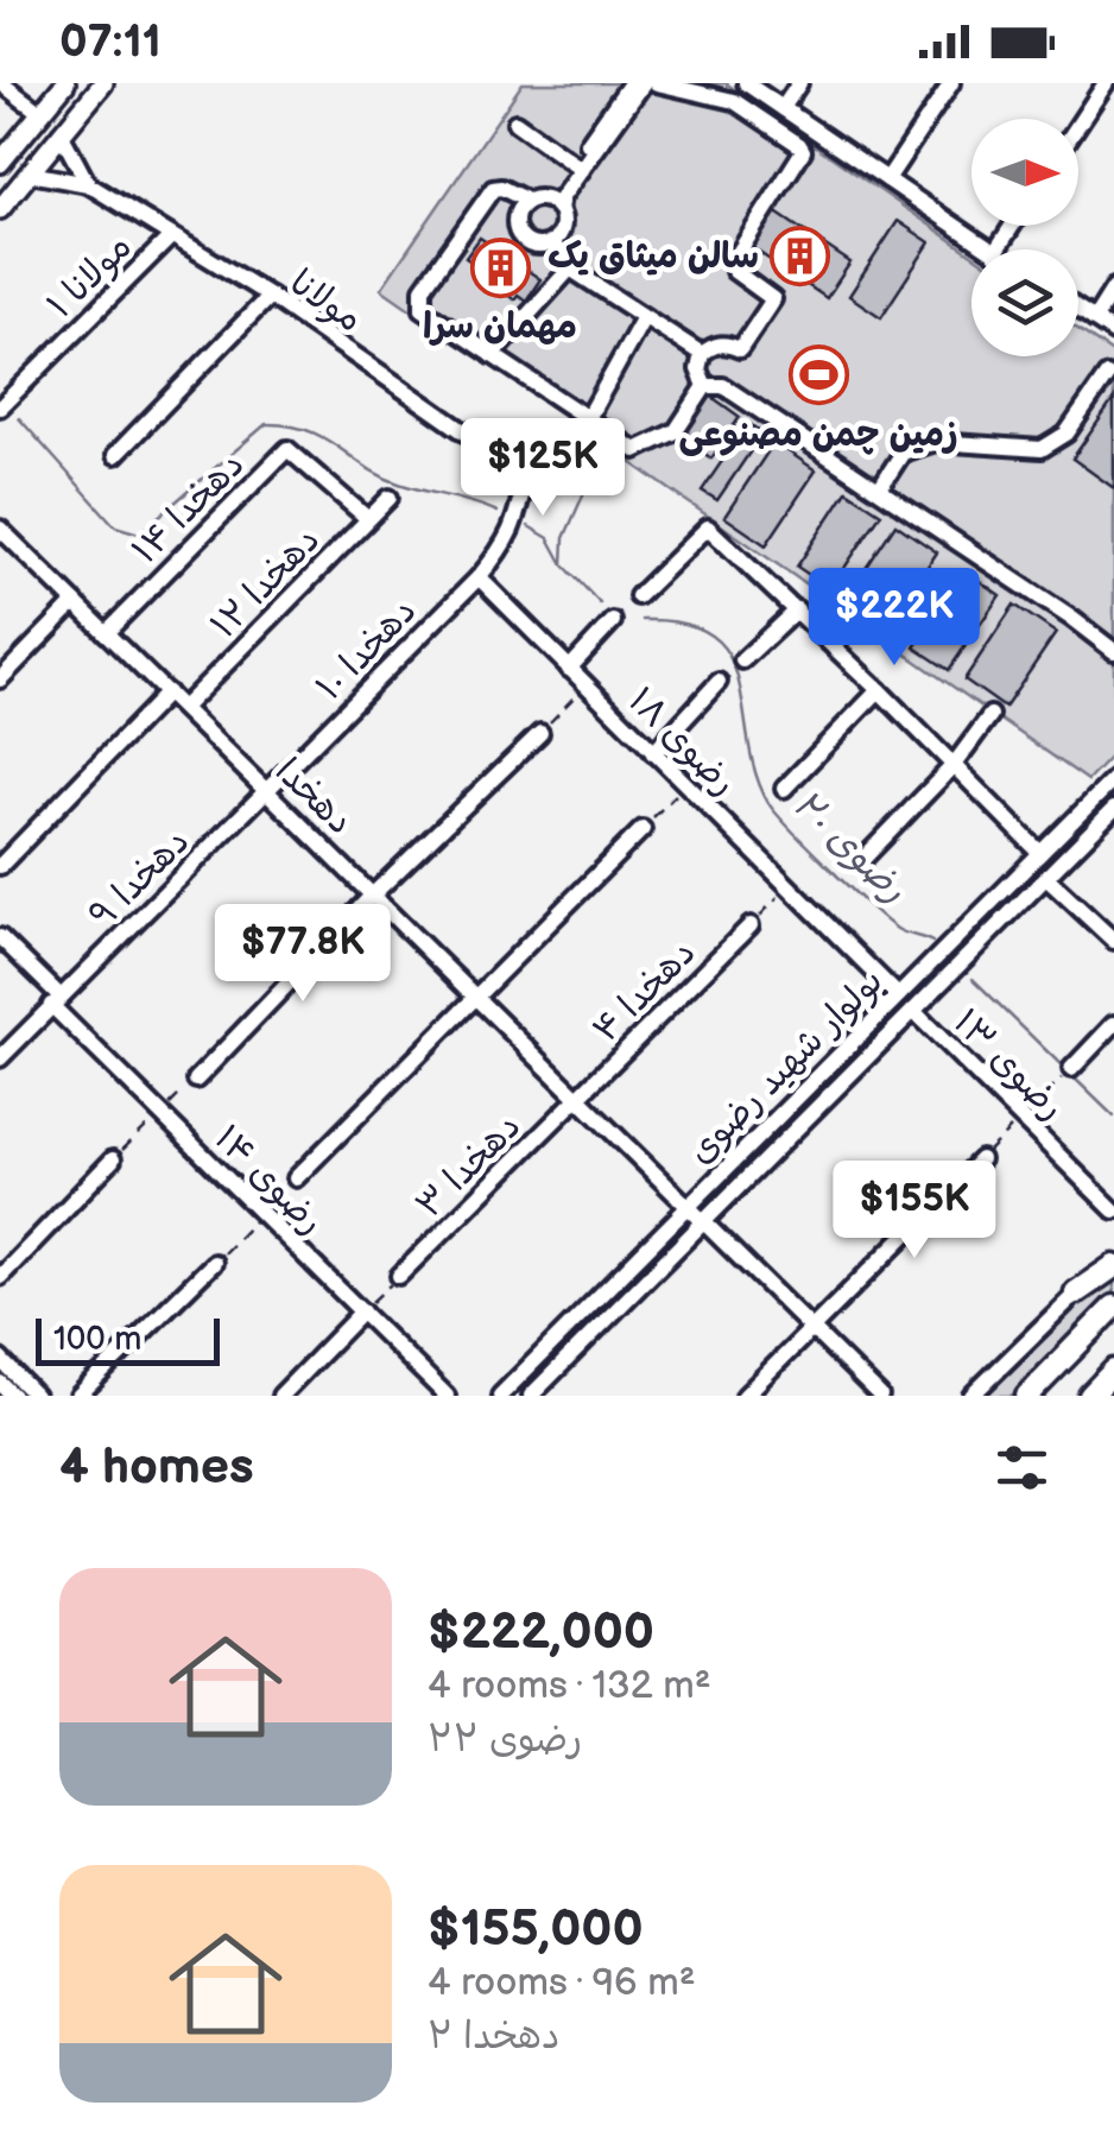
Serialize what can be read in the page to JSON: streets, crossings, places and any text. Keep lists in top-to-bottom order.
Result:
{
  "streets": {
    "street": [
      "مولانا ۱",
      "مولانا",
      "دهخدا ۱۴",
      "دهخدا ۱۲",
      "دهخدا ۱۰",
      "رضوی ۱۸",
      "دهخدا",
      "دهخدا ۹",
      "دهخدا ۴",
      "رضوی ۱۳",
      "بولوار شهید رضوی",
      "دهخدا ۳",
      "رضوی ۱۴"
    ]
  },
  "crossings": [
    ["مولانا ۱", "مولانا"],
    ["مولانا", "دهخدا ۱۰"],
    ["دهخدا ۱۴", "دهخدا ۱۲"],
    ["دهخدا ۱۴", "دهخدا"],
    ["دهخدا ۱۲", "دهخدا"],
    ["دهخدا ۱۰", "رضوی ۱۸"],
    ["دهخدا ۱۰", "دهخدا"],
    ["دهخدا ۱۰", "دهخدا ۹"],
    ["رضوی ۱۸", "بولوار شهید رضوی"],
    ["دهخدا", "دهخدا ۹"],
    ["دهخدا", "دهخدا ۴"],
    ["دهخدا", "بولوار شهید رضوی"],
    ["دهخدا", "دهخدا ۳"],
    ["دهخدا ۹", "رضوی ۱۴"],
    ["دهخدا ۴", "دهخدا ۳"],
    ["رضوی ۱۳", "بولوار شهید رضوی"]
  ],
  "water": ["رضوی ۲۰"],
  "places": {
    "building": ["سالن میثاق یک", "مهمان سرا"],
    "sports": ["زمین چمن مصنوعی"]
  },
  "scale_bar": "100 m",
  "north": "right",
  "page": {
    "status": "07:11",
    "price": [
      "$125K",
      "$222K",
      "$77.8K",
      "$155K"
    ],
    "scale": "100 m",
    "heading": "4 homes",
    "list": [
      {
        "name": "$222,000",
        "note": "4 rooms · 132 m² · رضوی ۲۲"
      },
      {
        "name": "$155,000",
        "note": "4 rooms · 96 m² · دهخدا ۲"
      }
    ]
  }
}
